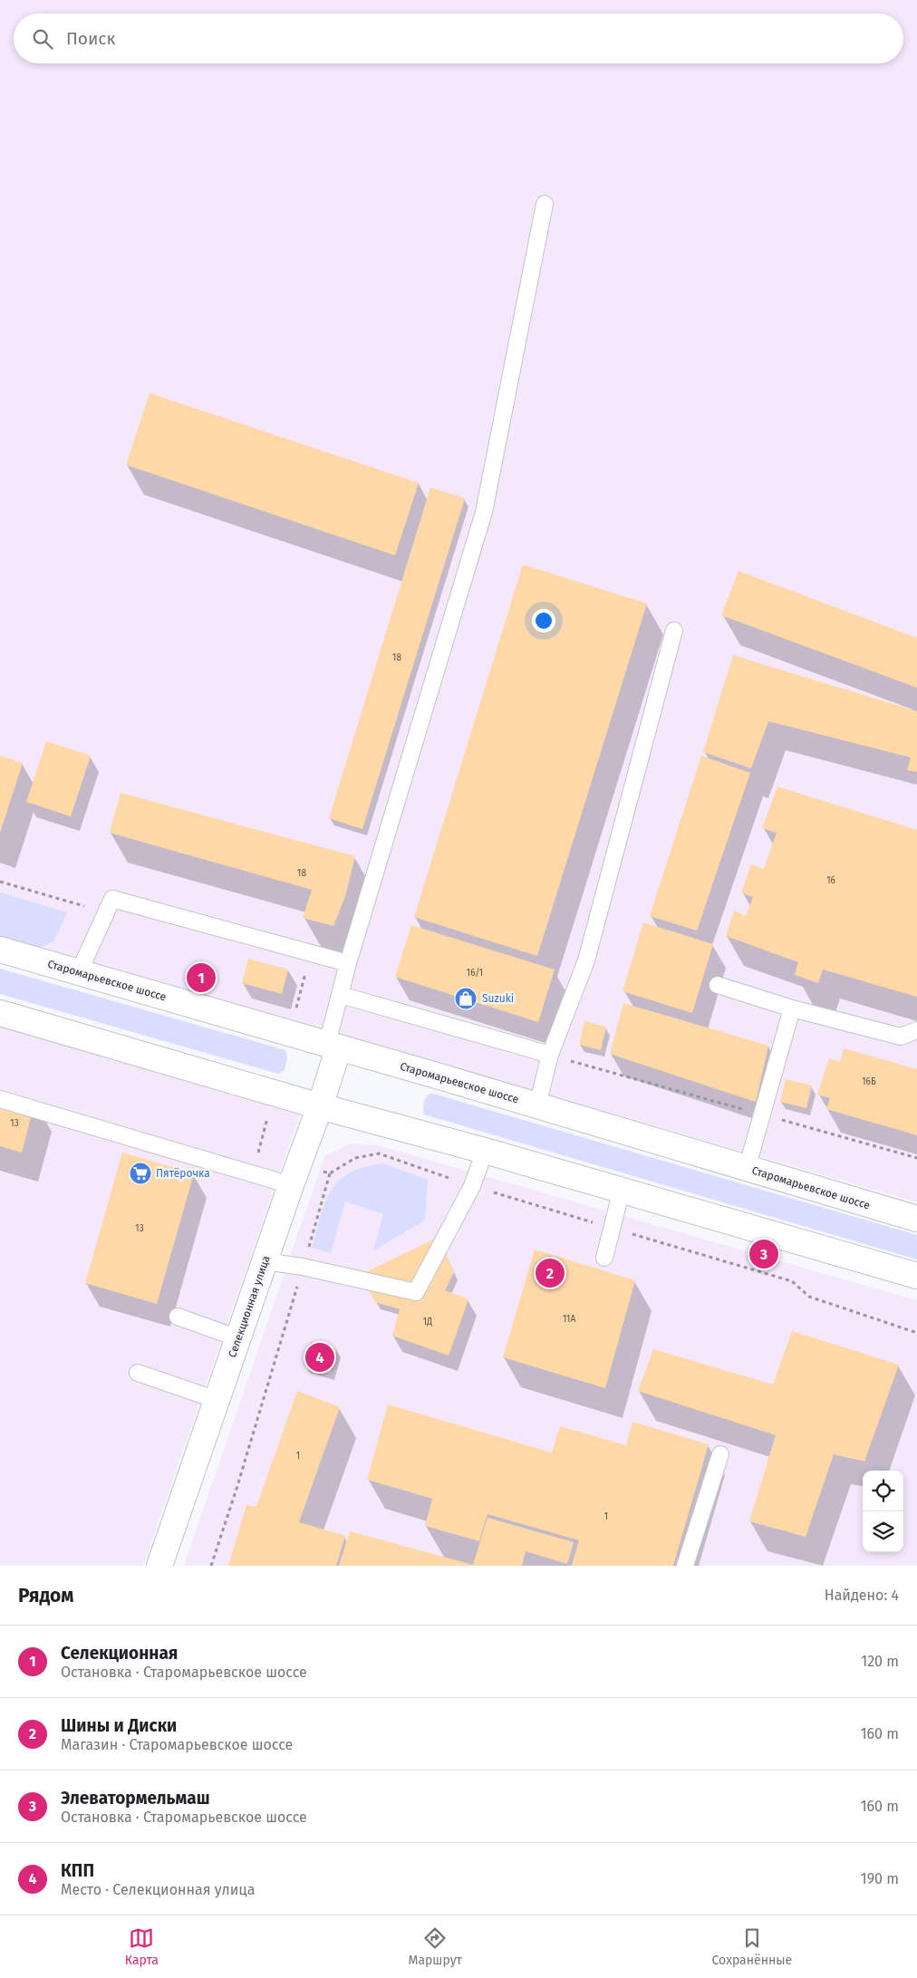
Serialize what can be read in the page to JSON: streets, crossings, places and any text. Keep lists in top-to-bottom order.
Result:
{
  "streets": {
    "main road": ["Старомарьевское шоссе", "Селекционная улица"]
  },
  "crossings": [
    ["Старомарьевское шоссе", "Селекционная улица"]
  ],
  "places": {
    "shop": ["Suzuki"],
    "supermarket": ["Пятёрочка"]
  },
  "house_numbers": [
    "18",
    "18",
    "16",
    "16/1",
    "16Б",
    "13",
    "13",
    "11А",
    "1Д",
    "1",
    "1"
  ],
  "page": {
    "search": "Поиск",
    "pins": [
      "1",
      "3",
      "2",
      "4"
    ],
    "heading": ["Рядом", "Найдено: 4"],
    "list": [
      {
        "mark": "1",
        "name": "Селекционная",
        "note": "Остановка · Старомарьевское шоссе",
        "value": "120 m"
      },
      {
        "mark": "2",
        "name": "Шины и Диски",
        "note": "Магазин · Старомарьевское шоссе",
        "value": "160 m"
      },
      {
        "mark": "3",
        "name": "Элеватормельмаш",
        "note": "Остановка · Старомарьевское шоссе",
        "value": "160 m"
      },
      {
        "mark": "4",
        "name": "КПП",
        "note": "Место · Селекционная улица",
        "value": "190 m"
      }
    ],
    "nav": ["Карта", "Маршрут", "Сохранённые"]
  }
}
